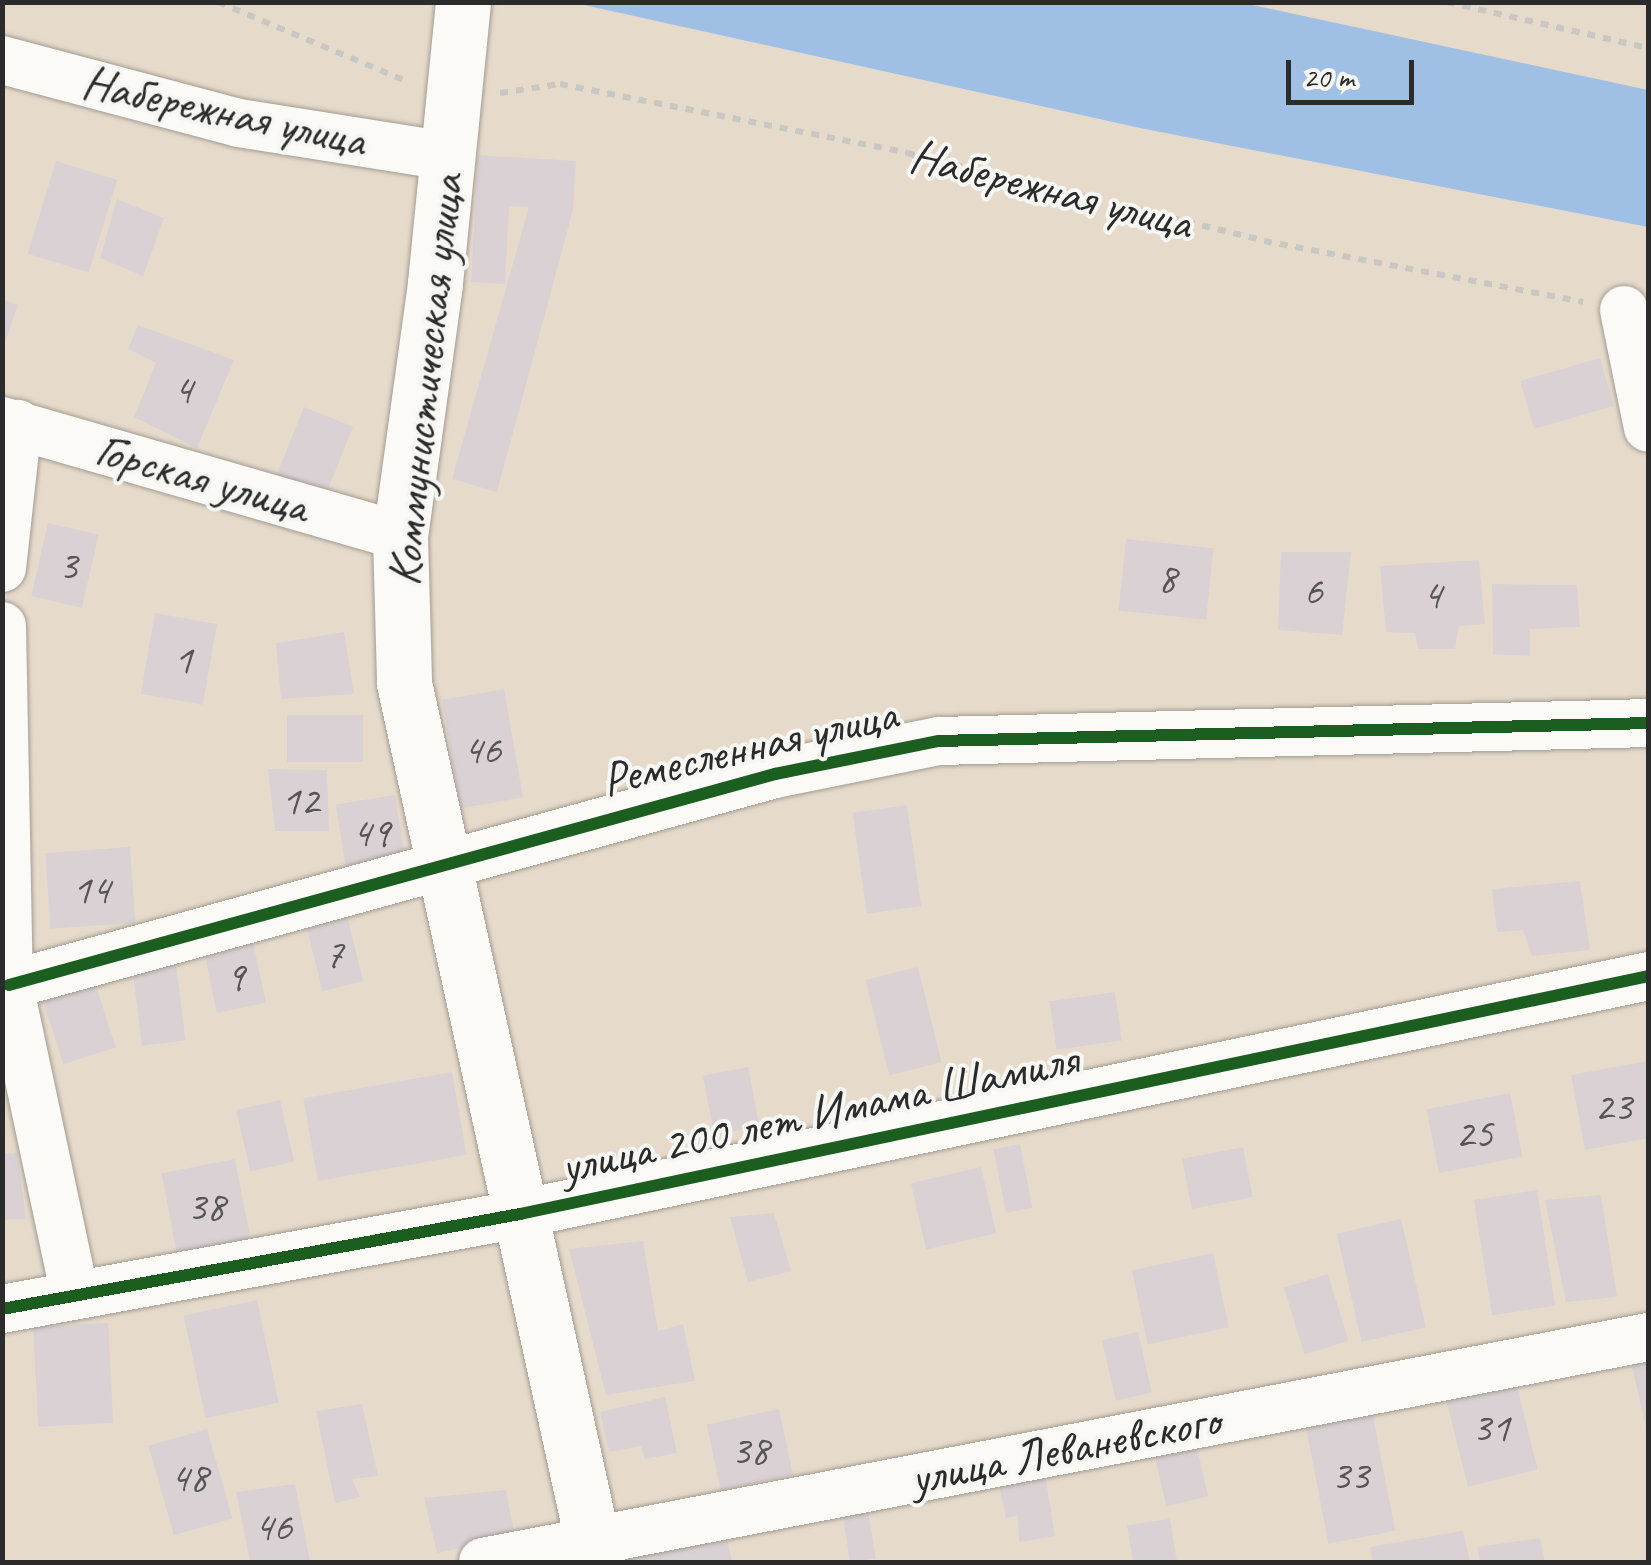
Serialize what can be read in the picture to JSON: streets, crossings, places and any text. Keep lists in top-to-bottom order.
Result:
{
  "streets": {
    "street": [
      "Набережная улица",
      "Коммунистическая улица",
      "Горская улица",
      "Ремесленная улица",
      "улица 200 лет Имама Шамиля",
      "улица Леваневского"
    ]
  },
  "crossings": [
    ["Набережная улица", "Коммунистическая улица"],
    ["Коммунистическая улица", "Горская улица"],
    ["Коммунистическая улица", "Ремесленная улица"],
    ["Коммунистическая улица", "улица 200 лет Имама Шамиля"],
    ["Коммунистическая улица", "улица Леваневского"]
  ],
  "house_numbers": [
    "4",
    "3",
    "8",
    "6",
    "4",
    "1",
    "46",
    "12",
    "49",
    "14",
    "7",
    "9",
    "23",
    "25",
    "38",
    "31",
    "38",
    "33",
    "48",
    "46"
  ],
  "scale_bar": "20 m"
}
